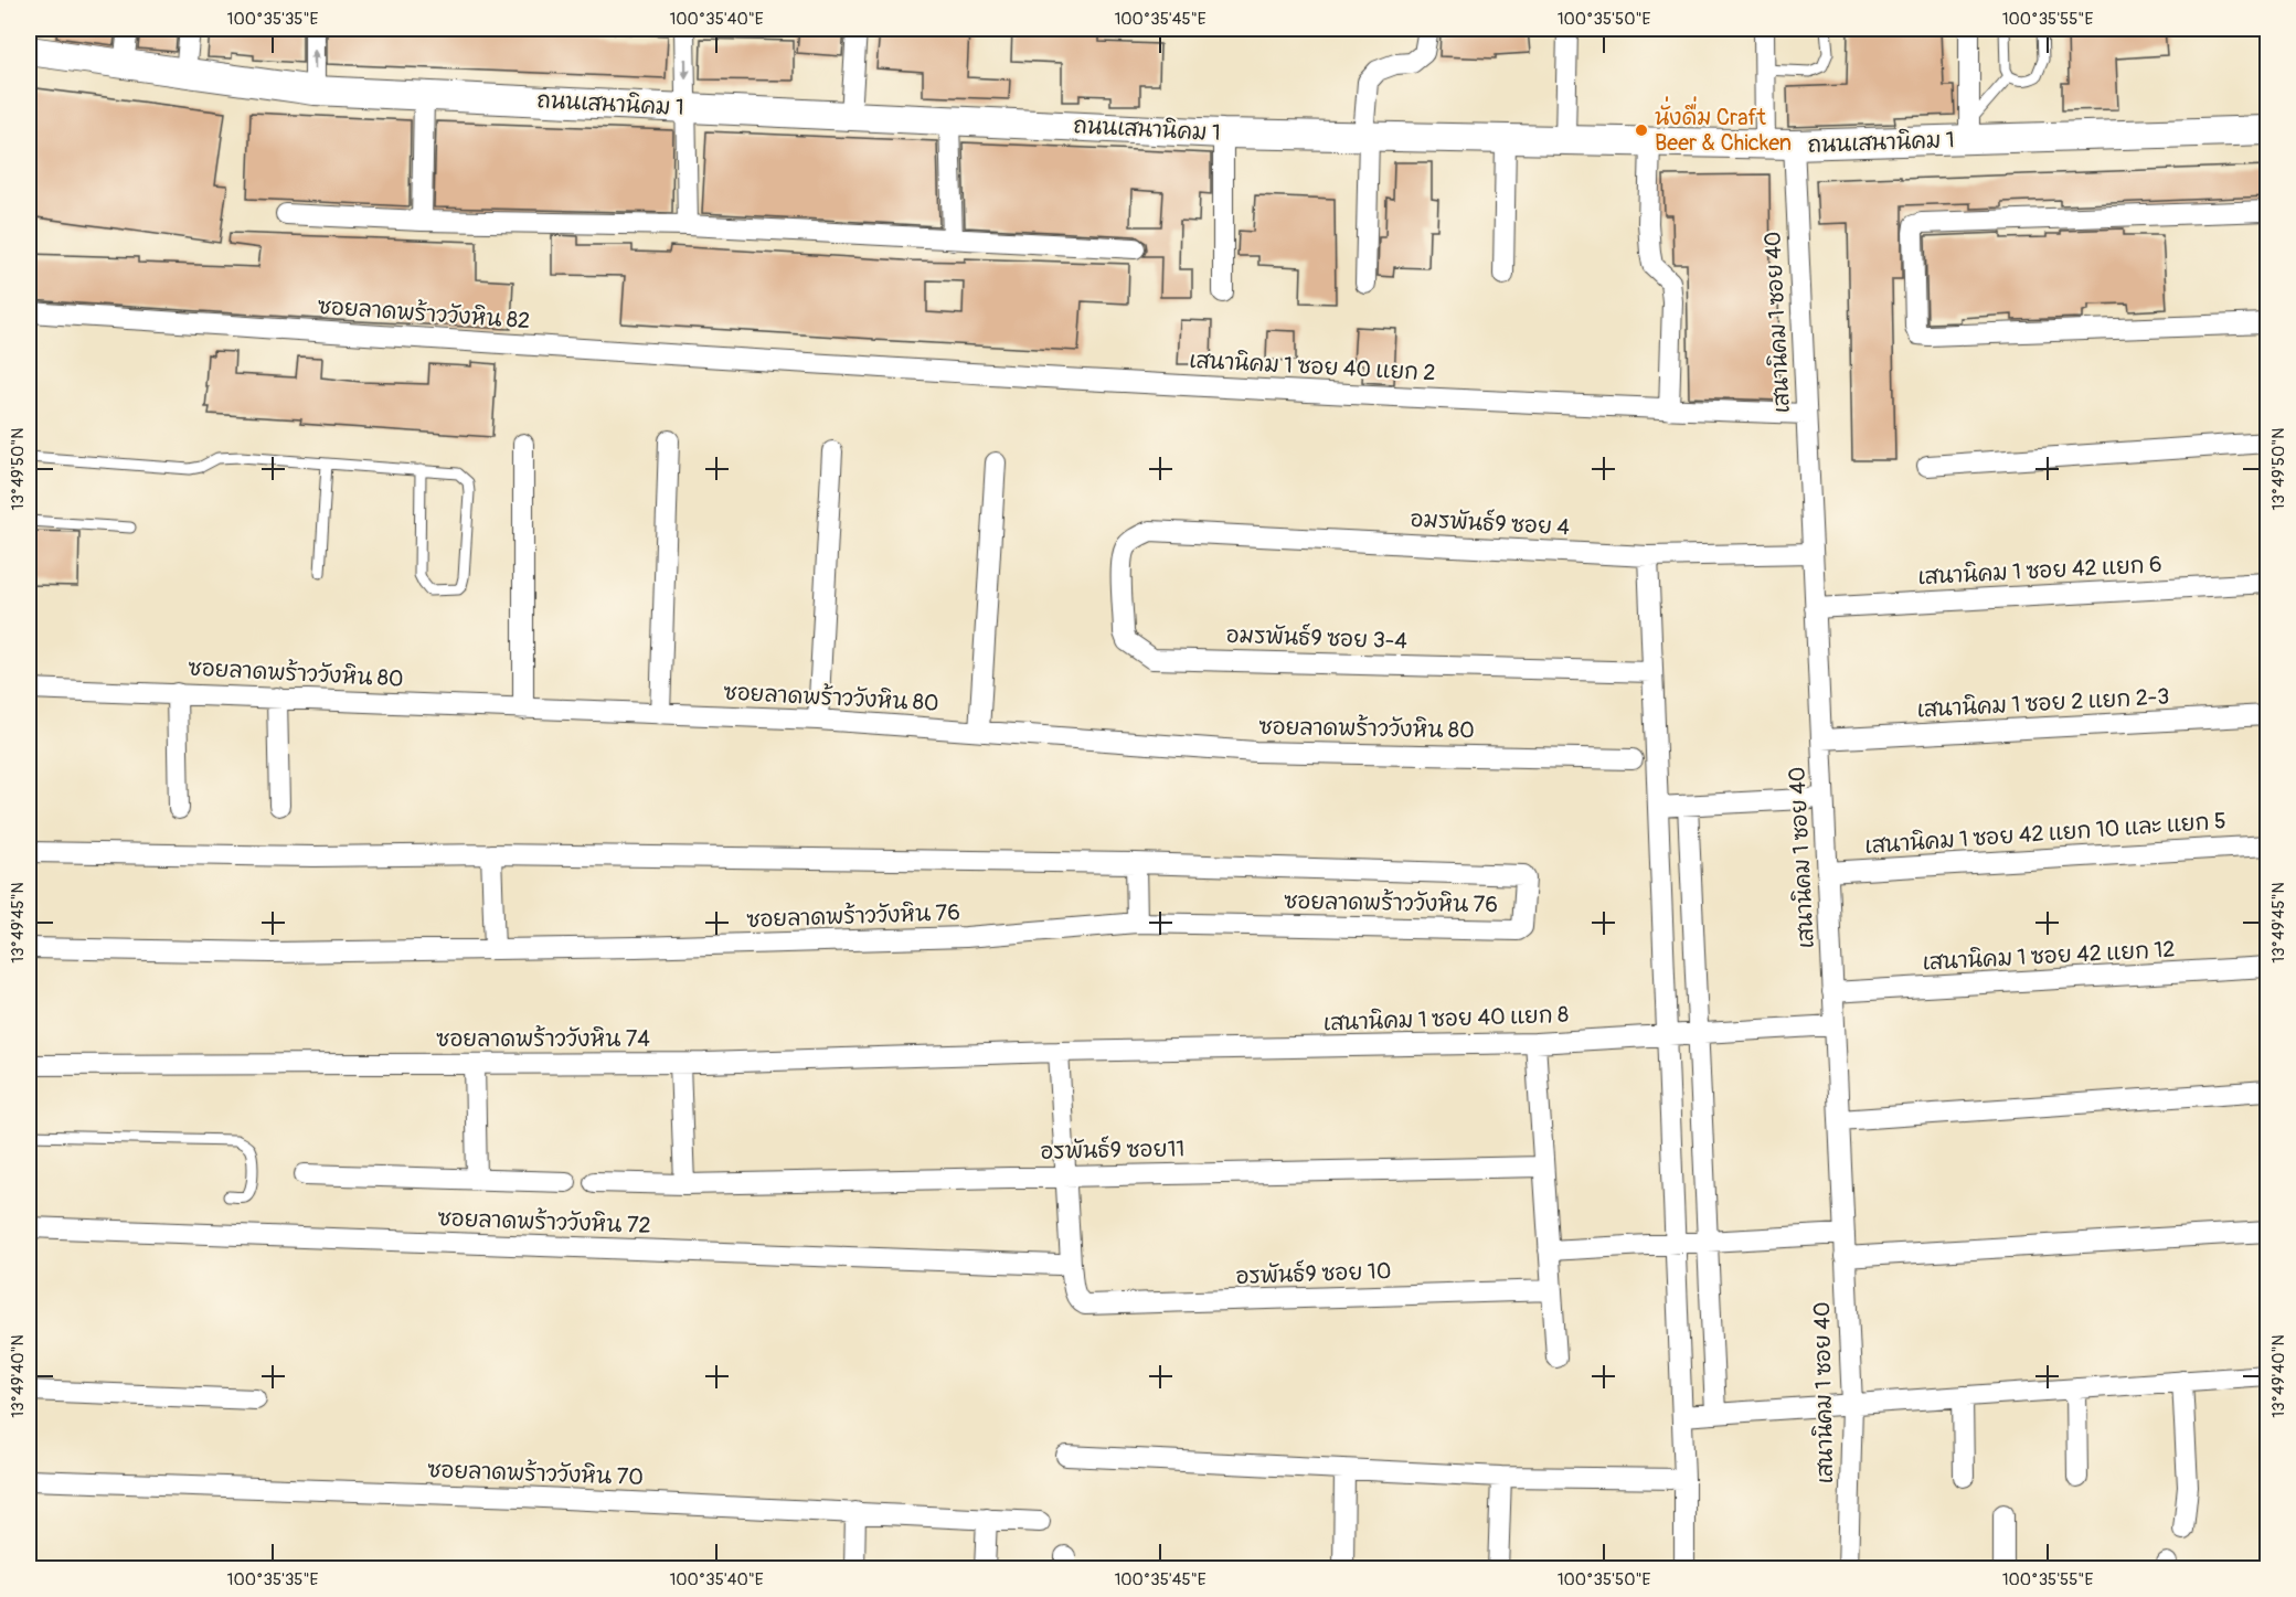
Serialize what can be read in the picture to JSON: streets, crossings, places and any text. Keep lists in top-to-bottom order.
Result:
{
  "streets": {
    "street": [
      "ถนนเสนานิคม 1",
      "ซอยลาดพร้าววังหิน 82",
      "เสนานิคม 1 ซอย 40",
      "เสนานิคม 1 ซอย 40 แยก 2",
      "อมรพันธ์9 ซอย 4",
      "เสนานิคม 1 ซอย 42 แยก 6",
      "อมรพันธ์9 ซอย 3-4",
      "ซอยลาดพร้าววังหิน 80",
      "เสนานิคม 1 ซอย 2 แยก 2-3",
      "เสนานิคม 1 ซอย 42 แยก 10 และ แยก 5",
      "ซอยลาดพร้าววังหิน 76",
      "เสนานิคม 1 ซอย 42 แยก 12",
      "เสนานิคม 1 ซอย 40 แยก 8",
      "ซอยลาดพร้าววังหิน 74",
      "อรพันธ์9 ซอย11",
      "ซอยลาดพร้าววังหิน 72",
      "อรพันธ์9 ซอย 10",
      "ซอยลาดพร้าววังหิน 70"
    ]
  },
  "crossings": [
    ["ถนนเสนานิคม 1", "เสนานิคม 1 ซอย 40"],
    ["ซอยลาดพร้าววังหิน 82", "เสนานิคม 1 ซอย 40 แยก 2"],
    ["เสนานิคม 1 ซอย 40", "เสนานิคม 1 ซอย 40 แยก 2"],
    ["เสนานิคม 1 ซอย 40", "อมรพันธ์9 ซอย 4"],
    ["เสนานิคม 1 ซอย 40", "เสนานิคม 1 ซอย 42 แยก 6"],
    ["เสนานิคม 1 ซอย 40", "เสนานิคม 1 ซอย 2 แยก 2-3"],
    ["เสนานิคม 1 ซอย 40", "เสนานิคม 1 ซอย 42 แยก 10 และ แยก 5"],
    ["เสนานิคม 1 ซอย 40", "เสนานิคม 1 ซอย 42 แยก 12"],
    ["เสนานิคม 1 ซอย 40", "เสนานิคม 1 ซอย 40 แยก 8"],
    ["อมรพันธ์9 ซอย 4", "อมรพันธ์9 ซอย 3-4"],
    ["เสนานิคม 1 ซอย 40 แยก 8", "ซอยลาดพร้าววังหิน 74"],
    ["อรพันธ์9 ซอย11", "อรพันธ์9 ซอย 10"]
  ],
  "places": ["นั่งดื่ม Craft Beer & Chicken"],
  "coordinates": [
    "100°35'35\"E",
    "100°35'40\"E",
    "100°35'45\"E",
    "100°35'50\"E",
    "100°35'55\"E",
    "13°49'50\"N",
    "13°49'45\"N",
    "13°49'40\"N"
  ]
}
